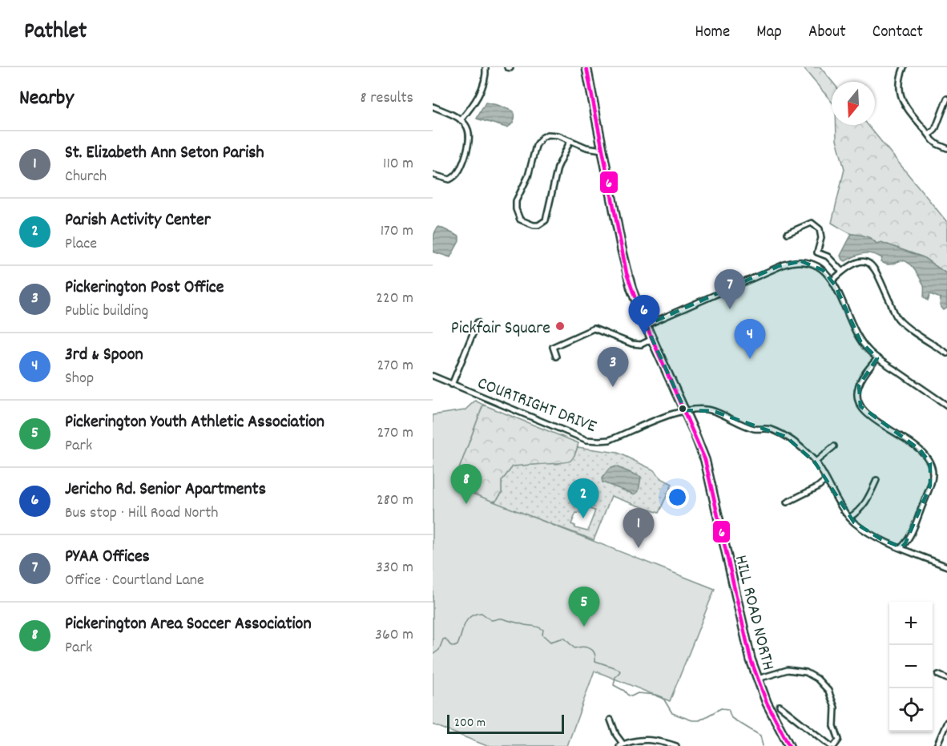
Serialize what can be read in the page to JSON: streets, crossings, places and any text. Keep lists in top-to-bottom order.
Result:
{
  "streets": {
    "main road": ["HILL ROAD NORTH"],
    "street": ["COURTRIGHT DRIVE"]
  },
  "crossings": [
    ["COURTRIGHT DRIVE", "HILL ROAD NORTH"]
  ],
  "places": ["Pickfair Square"],
  "lines": ["transit line 6"],
  "scale_bar": "200 m",
  "north": "bottom",
  "page": {
    "header": "Pathlet",
    "nav": [
      "Home",
      "Map",
      "About",
      "Contact"
    ],
    "heading": ["Nearby", "8 results"],
    "list": [
      {
        "mark": "1",
        "name": "St. Elizabeth Ann Seton Parish",
        "note": "Church",
        "value": "110 m"
      },
      {
        "mark": "2",
        "name": "Parish Activity Center",
        "note": "Place",
        "value": "170 m"
      },
      {
        "mark": "3",
        "name": "Pickerington Post Office",
        "note": "Public building",
        "value": "220 m"
      },
      {
        "mark": "4",
        "name": "3rd & Spoon",
        "note": "Shop",
        "value": "270 m"
      },
      {
        "mark": "5",
        "name": "Pickerington Youth Athletic Association",
        "note": "Park",
        "value": "270 m"
      },
      {
        "mark": "6",
        "name": "Jericho Rd. Senior Apartments",
        "note": "Bus stop · Hill Road North",
        "value": "280 m"
      },
      {
        "mark": "7",
        "name": "PYAA Offices",
        "note": "Office · Courtland Lane",
        "value": "330 m"
      },
      {
        "mark": "8",
        "name": "Pickerington Area Soccer Association",
        "note": "Park",
        "value": "360 m"
      }
    ],
    "pins": [
      "7",
      "6",
      "4",
      "3",
      "8",
      "2",
      "1",
      "5"
    ],
    "map_buttons": ["+", "−"],
    "scale": "200 m"
  }
}
